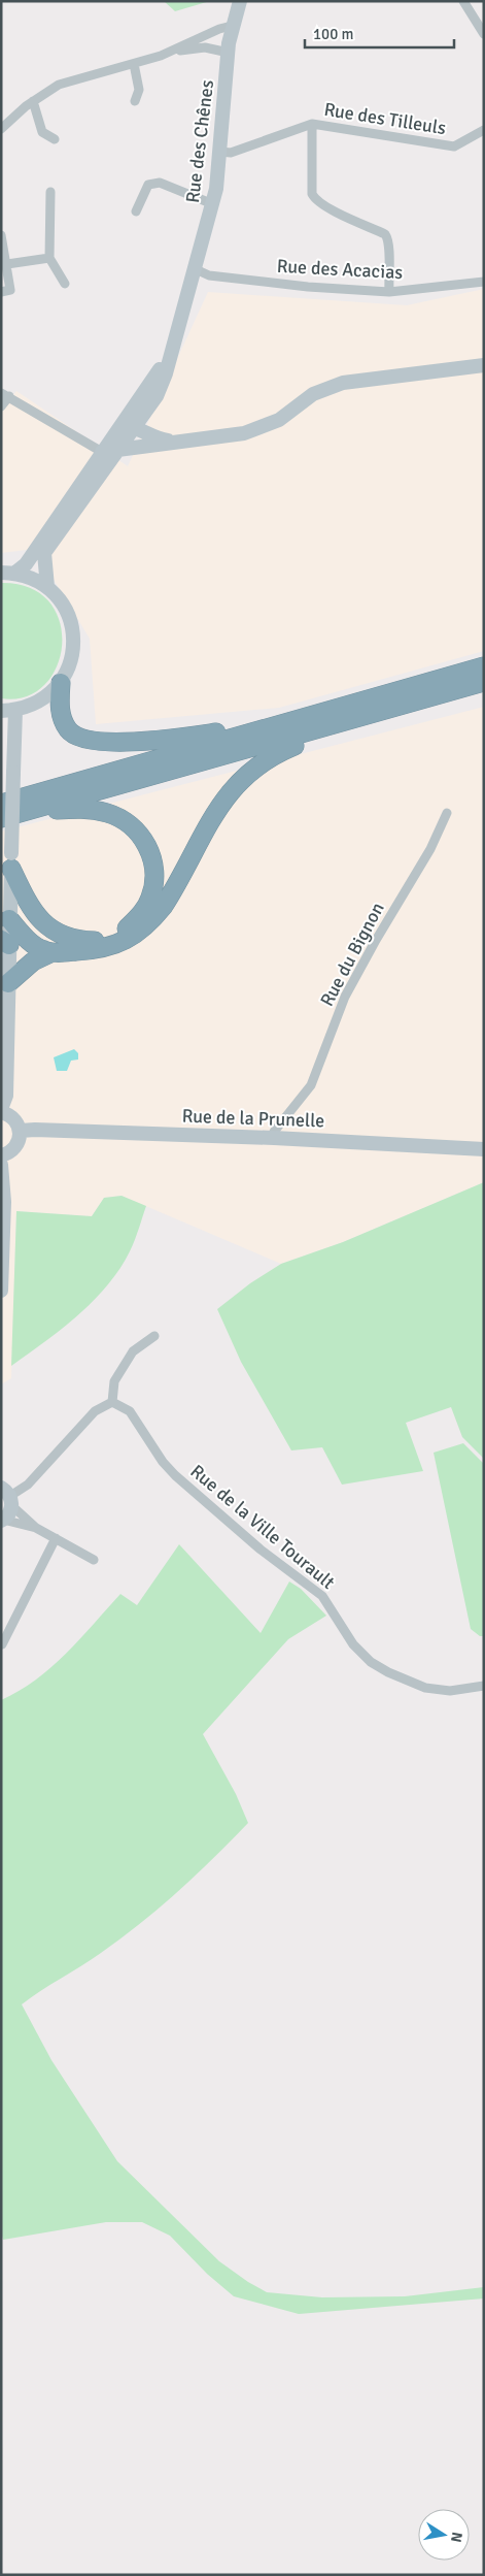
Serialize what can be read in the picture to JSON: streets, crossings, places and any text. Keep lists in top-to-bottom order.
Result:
{
  "streets": {
    "street": [
      "Rue des Tilleuls",
      "Rue des Chênes",
      "Rue des Acacias",
      "Rue du Bignon",
      "Rue de la Prunelle",
      "Rue de la Ville Tourault"
    ]
  },
  "crossings": [
    ["Rue des Tilleuls", "Rue des Chênes"],
    ["Rue des Chênes", "Rue des Acacias"],
    ["Rue du Bignon", "Rue de la Prunelle"]
  ],
  "scale_bar": "100 m",
  "north": "right"
}
